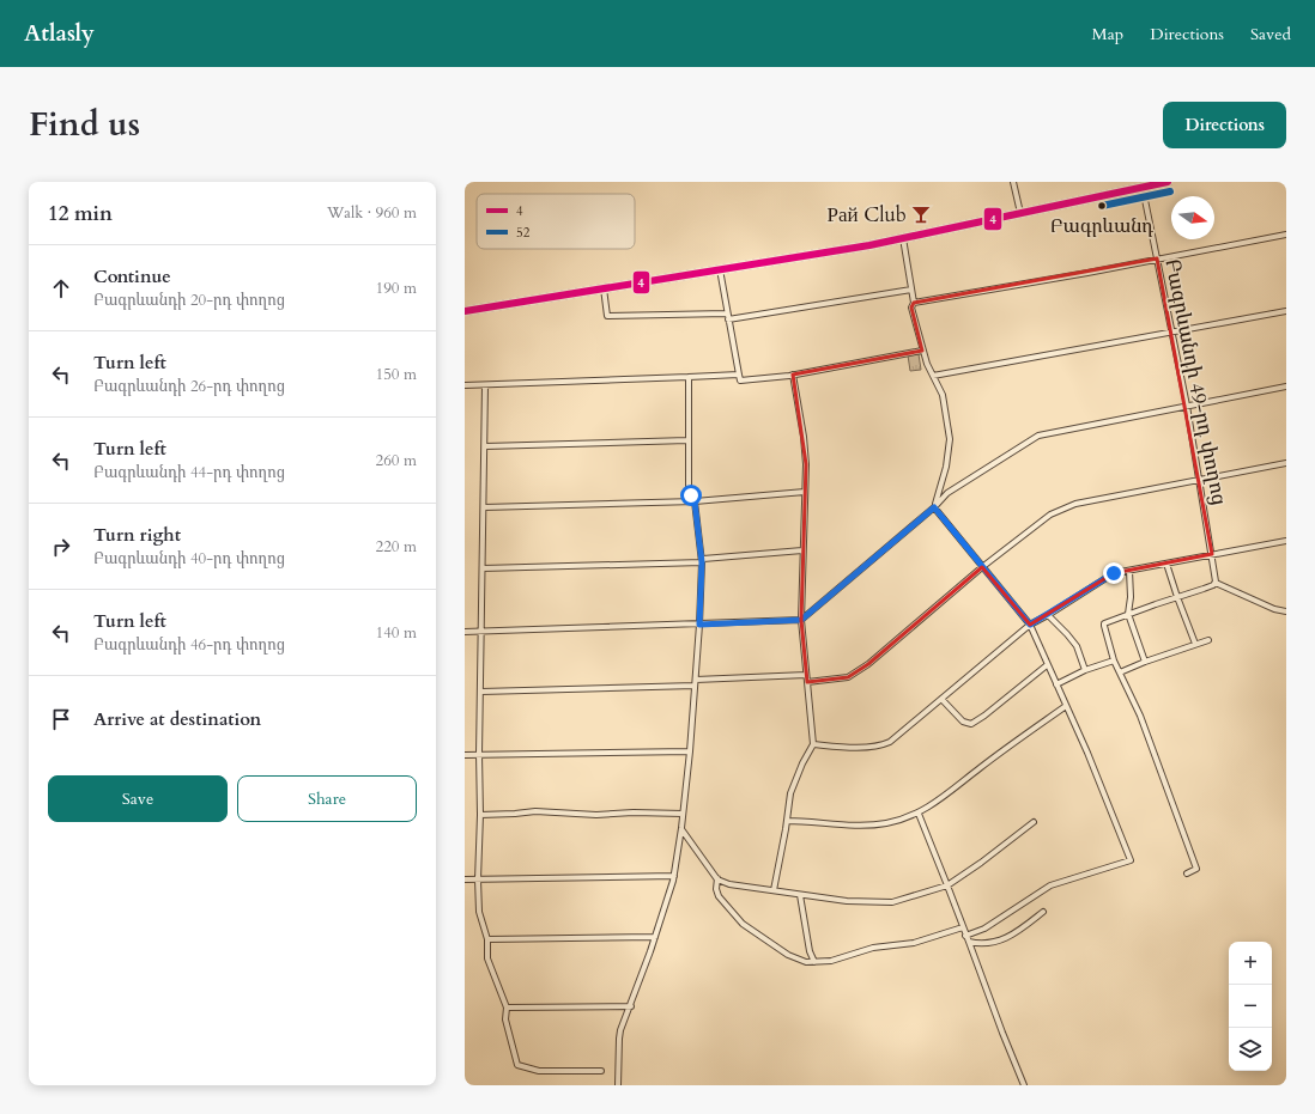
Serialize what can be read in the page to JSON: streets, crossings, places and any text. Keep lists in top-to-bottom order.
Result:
{
  "streets": {
    "street": ["Բագրևանդի 49-րդ փողոց"]
  },
  "places": {
    "other": ["Բագրևանդ"],
    "bar": ["Рай Club"]
  },
  "lines": ["transit line 4", "transit line 52"],
  "legend": ["4", "52"],
  "north": "right",
  "page": {
    "header": "Atlasly",
    "nav": ["Map", "Directions", "Saved"],
    "title": "Find us",
    "buttons": [
      "Directions",
      ["Save", "Share"]
    ],
    "heading": ["12 min", "Walk · 960 m"],
    "list": [
      ["Continue", "Բագրևանդի 20-րդ փողոց", "190 m"],
      ["Turn left", "Բագրևանդի 26-րդ փողոց", "150 m"],
      ["Turn left", "Բագրևանդի 44-րդ փողոց", "260 m"],
      ["Turn right", "Բագրևանդի 40-րդ փողոց", "220 m"],
      ["Turn left", "Բագրևանդի 46-րդ փողոց", "140 m"],
      "Arrive at destination"
    ],
    "map_buttons": ["+", "−"]
  }
}
